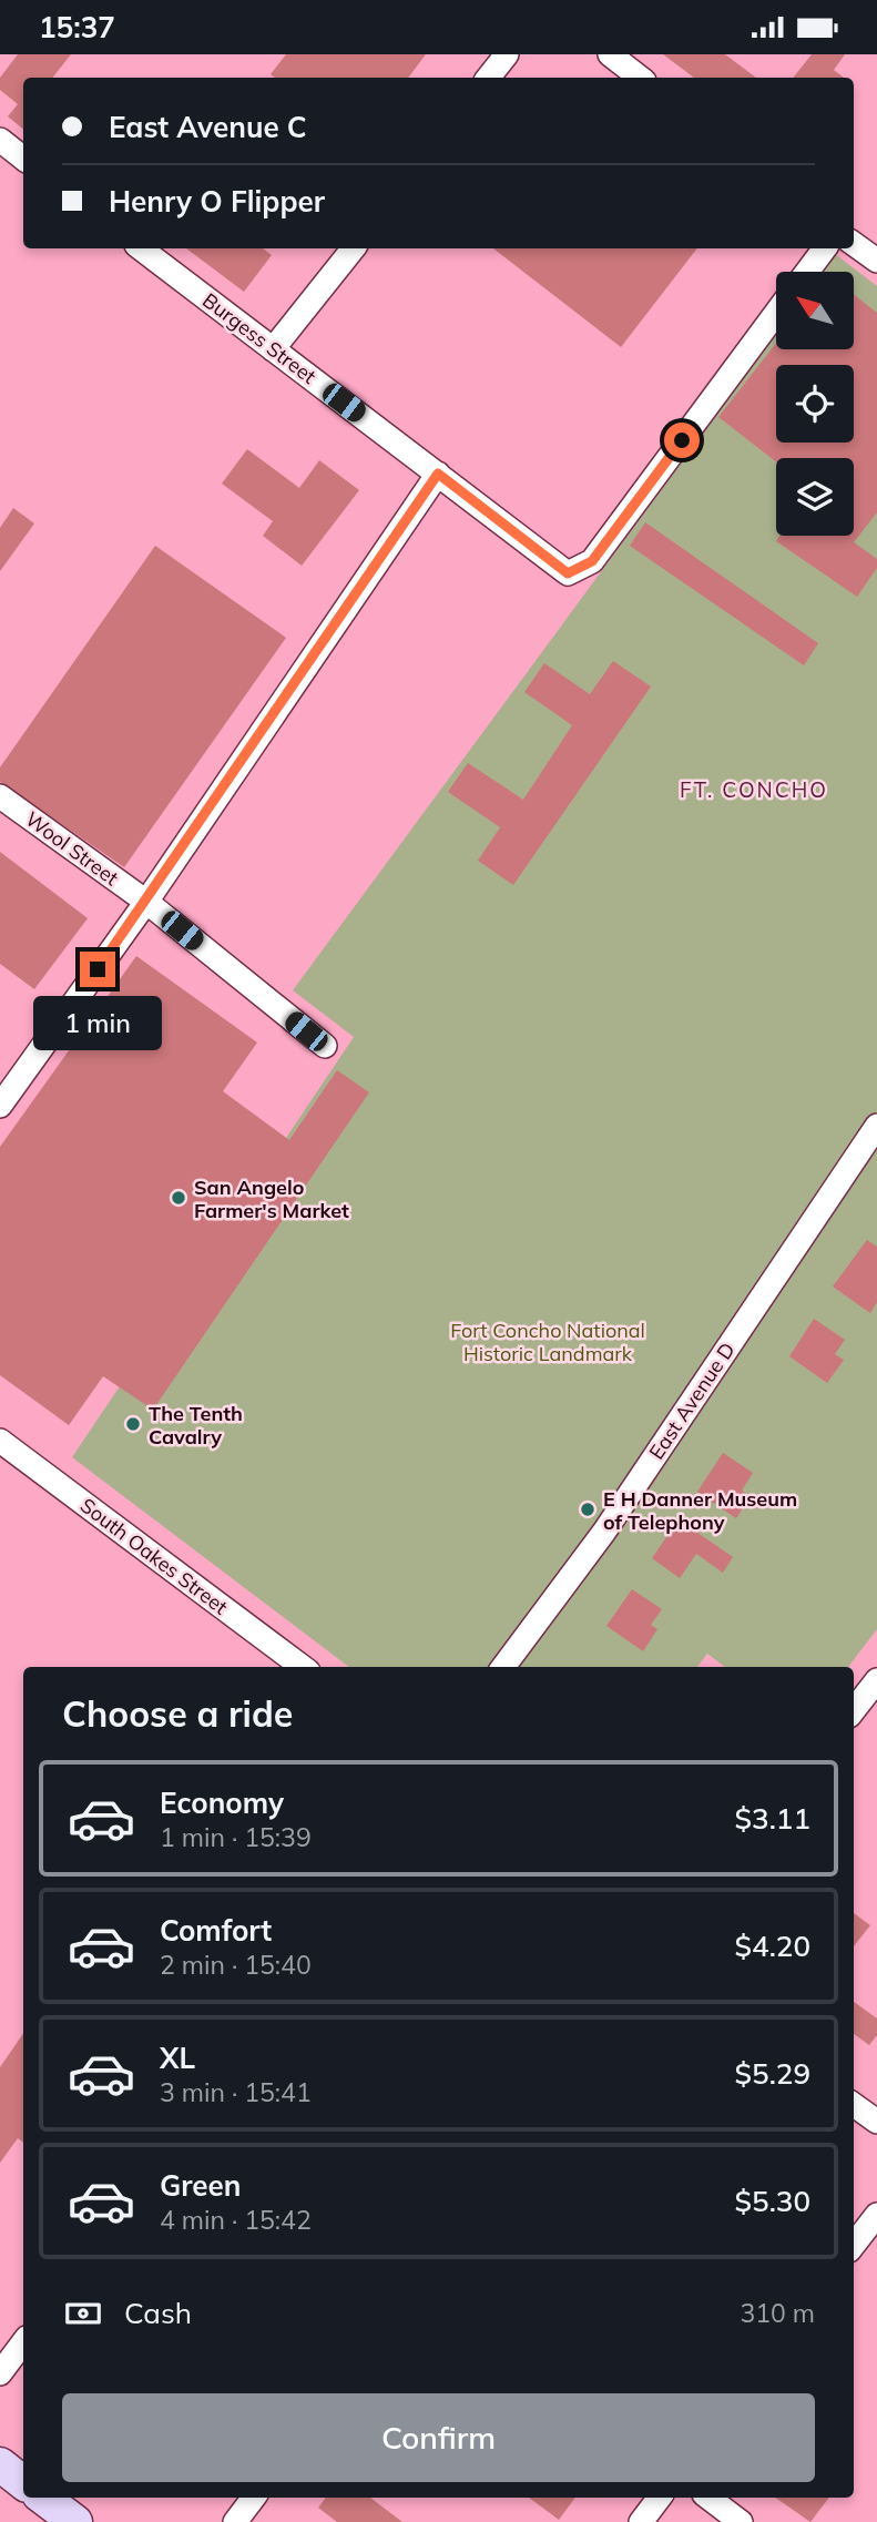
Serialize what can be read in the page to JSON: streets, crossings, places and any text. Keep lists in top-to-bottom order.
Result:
{
  "streets": {
    "street": [
      "Burgess Street",
      "Wool Street",
      "East Avenue D",
      "South Oakes Street"
    ]
  },
  "districts": ["FT. CONCHO"],
  "parks": ["Fort Concho National Historic Landmark"],
  "places": ["San Angelo Farmer's Market", "The Tenth Cavalry", "E H Danner Museum of Telephony"],
  "north": "top left",
  "page": {
    "status": "15:37",
    "banner": ["East Avenue C", "Henry O Flipper"],
    "bubble": "1 min",
    "heading": "Choose a ride",
    "list": [
      {
        "name": "Economy",
        "note": "1 min · 15:39",
        "value": "$3.11"
      },
      {
        "name": "Comfort",
        "note": "2 min · 15:40",
        "value": "$4.20"
      },
      {
        "name": "XL",
        "note": "3 min · 15:41",
        "value": "$5.29"
      },
      {
        "name": "Green",
        "note": "4 min · 15:42",
        "value": "$5.30"
      }
    ],
    "pay": ["Cash", "310 m"],
    "buttons": "Confirm"
  }
}
